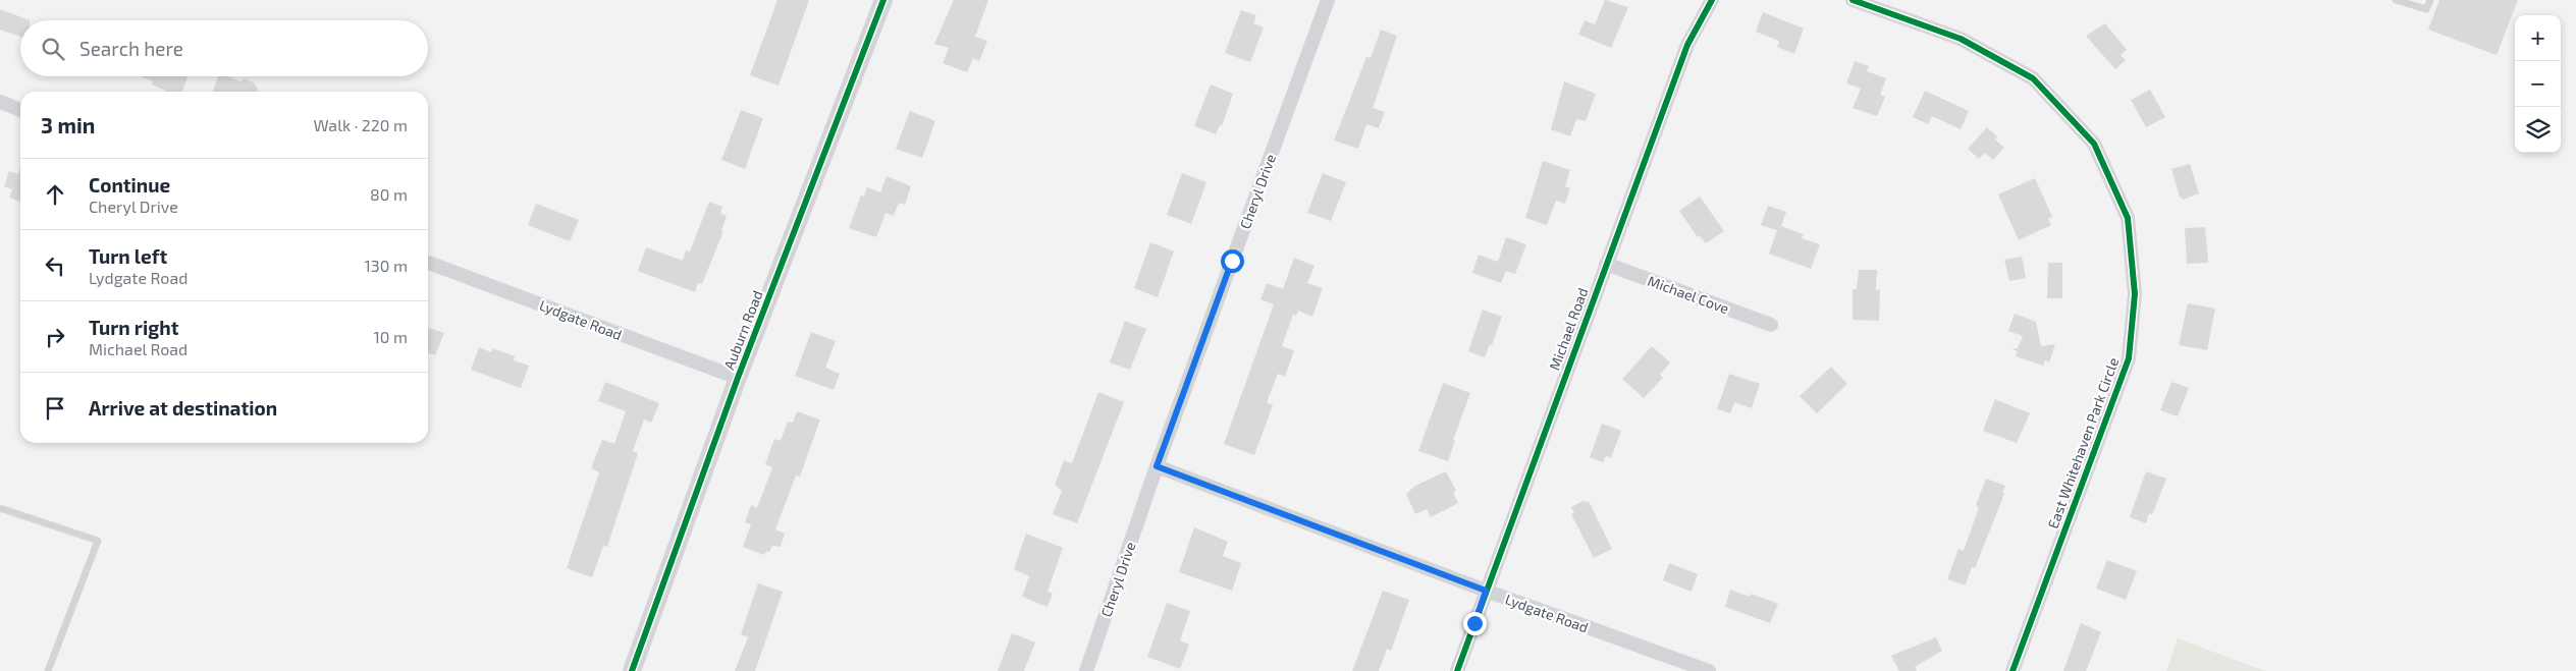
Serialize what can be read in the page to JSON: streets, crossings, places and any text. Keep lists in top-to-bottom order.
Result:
{
  "streets": {
    "street": [
      "Cheryl Drive",
      "Michael Cove",
      "Lydgate Road",
      "Michael Road",
      "Auburn Road",
      "East Whitehaven Park Circle"
    ]
  },
  "crossings": [
    ["Cheryl Drive", "Lydgate Road"],
    ["Michael Cove", "Michael Road"],
    ["Lydgate Road", "Michael Road"],
    ["Lydgate Road", "Auburn Road"]
  ],
  "page": {
    "map_buttons": ["+", "−"],
    "search": "Search here",
    "heading": ["3 min", "Walk · 220 m"],
    "list": [
      ["Continue", "Cheryl Drive", "80 m"],
      ["Turn left", "Lydgate Road", "130 m"],
      ["Turn right", "Michael Road", "10 m"],
      "Arrive at destination"
    ]
  }
}
